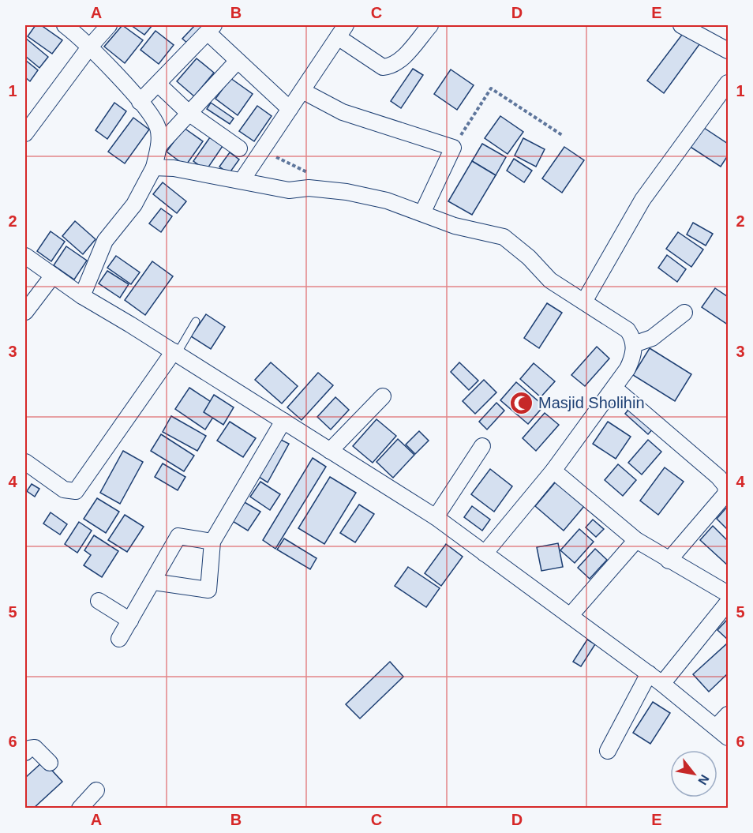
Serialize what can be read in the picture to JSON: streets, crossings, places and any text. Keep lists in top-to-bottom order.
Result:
{
  "places": {
    "mosque": ["Masjid Sholihin"]
  },
  "north": "bottom right",
  "grid": {
    "columns": [
      "A",
      "B",
      "C",
      "D",
      "E"
    ],
    "rows": [
      "1",
      "2",
      "3",
      "4",
      "5",
      "6"
    ]
  }
}
